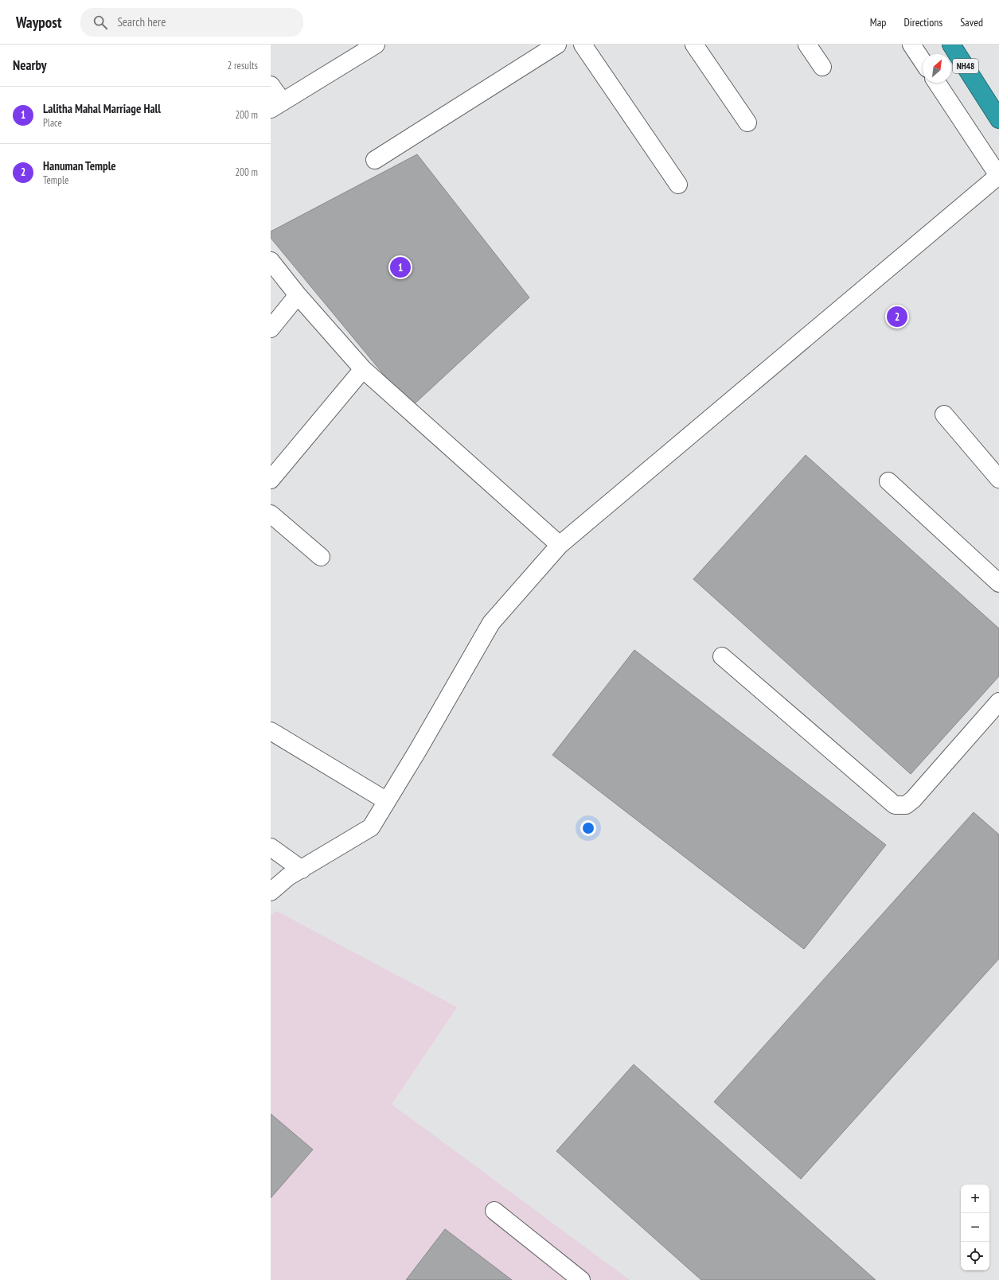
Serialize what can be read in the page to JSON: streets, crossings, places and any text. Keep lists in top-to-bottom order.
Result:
{
  "streets": {
    "highway": ["NH48"]
  },
  "north": "top right",
  "page": {
    "header": "Waypost",
    "search": "Search here",
    "nav": ["Map", "Directions", "Saved"],
    "heading": ["Nearby", "2 results"],
    "list": [
      {
        "mark": "1",
        "name": "Lalitha Mahal Marriage Hall",
        "note": "Place",
        "value": "200 m"
      },
      {
        "mark": "2",
        "name": "Hanuman Temple",
        "note": "Temple",
        "value": "200 m"
      }
    ],
    "pins": ["1", "2"],
    "map_buttons": ["+", "−"]
  }
}
